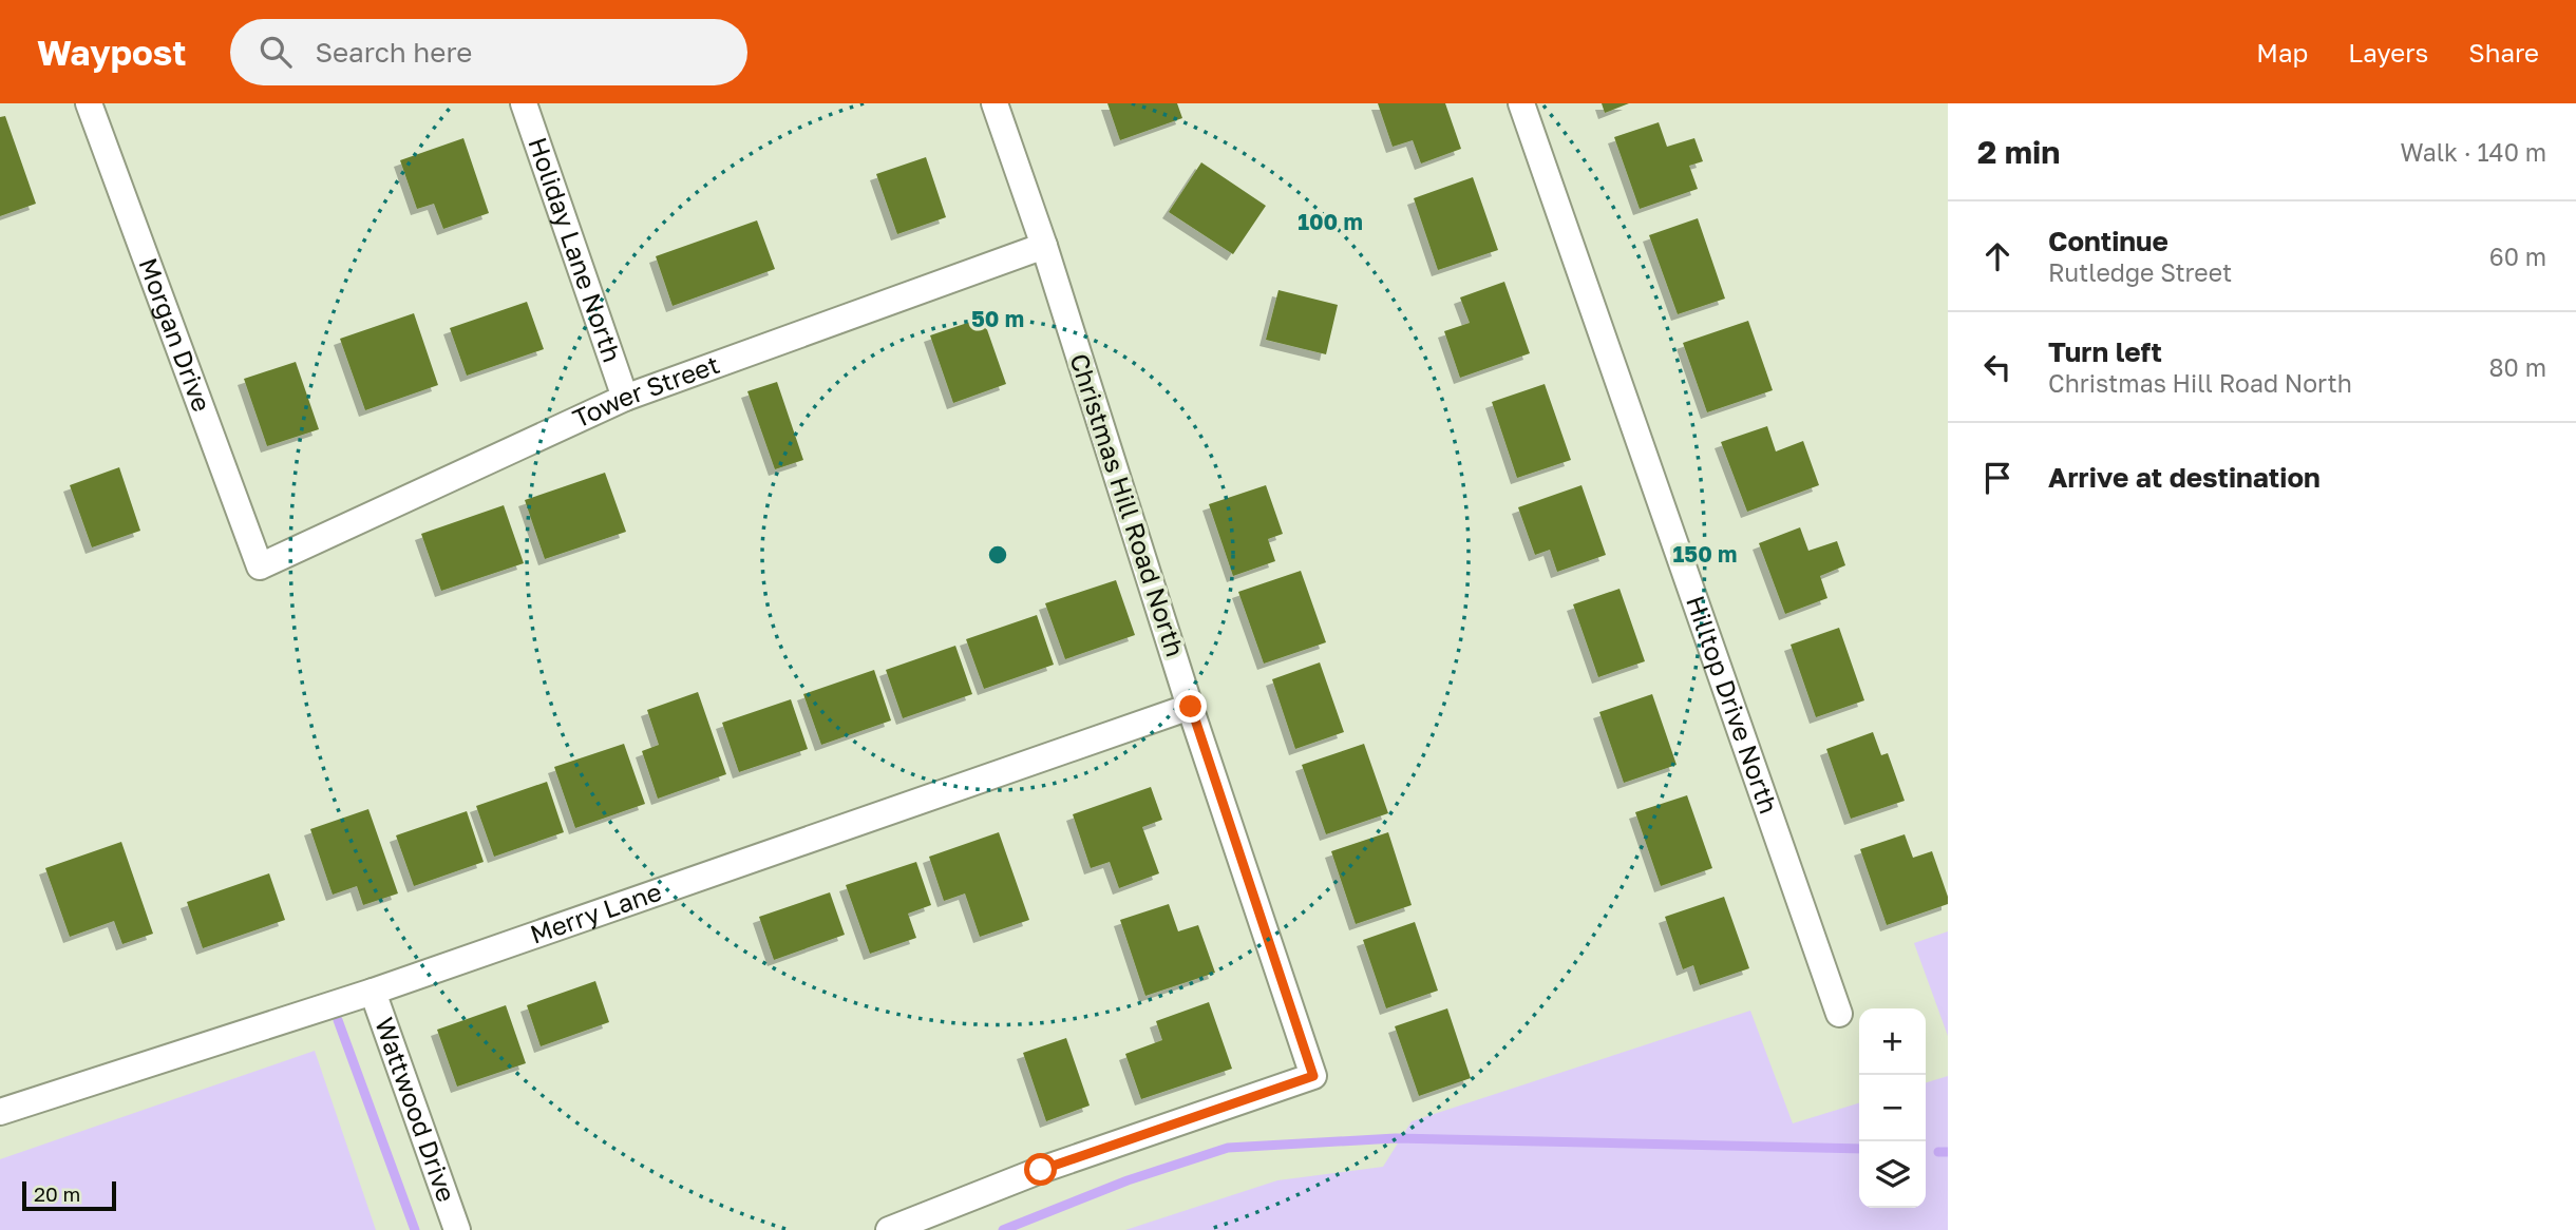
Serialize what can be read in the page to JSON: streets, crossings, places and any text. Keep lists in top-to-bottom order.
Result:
{
  "streets": {
    "street": [
      "Holiday Lane North",
      "Morgan Drive",
      "Tower Street",
      "Christmas Hill Road North",
      "Hilltop Drive North",
      "Merry Lane",
      "Wattwood Drive"
    ]
  },
  "crossings": [
    ["Holiday Lane North", "Tower Street"],
    ["Morgan Drive", "Tower Street"],
    ["Tower Street", "Christmas Hill Road North"],
    ["Christmas Hill Road North", "Merry Lane"],
    ["Merry Lane", "Wattwood Drive"]
  ],
  "scale_bar": "20 m",
  "page": {
    "header": "Waypost",
    "search": "Search here",
    "nav": ["Map", "Layers", "Share"],
    "heading": ["2 min", "Walk · 140 m"],
    "list": [
      ["Continue", "Rutledge Street", "60 m"],
      ["Turn left", "Christmas Hill Road North", "80 m"],
      "Arrive at destination"
    ],
    "map_buttons": ["+", "−"],
    "scale": "20 m"
  },
  "rings": ["100 m", "50 m", "150 m"]
}
